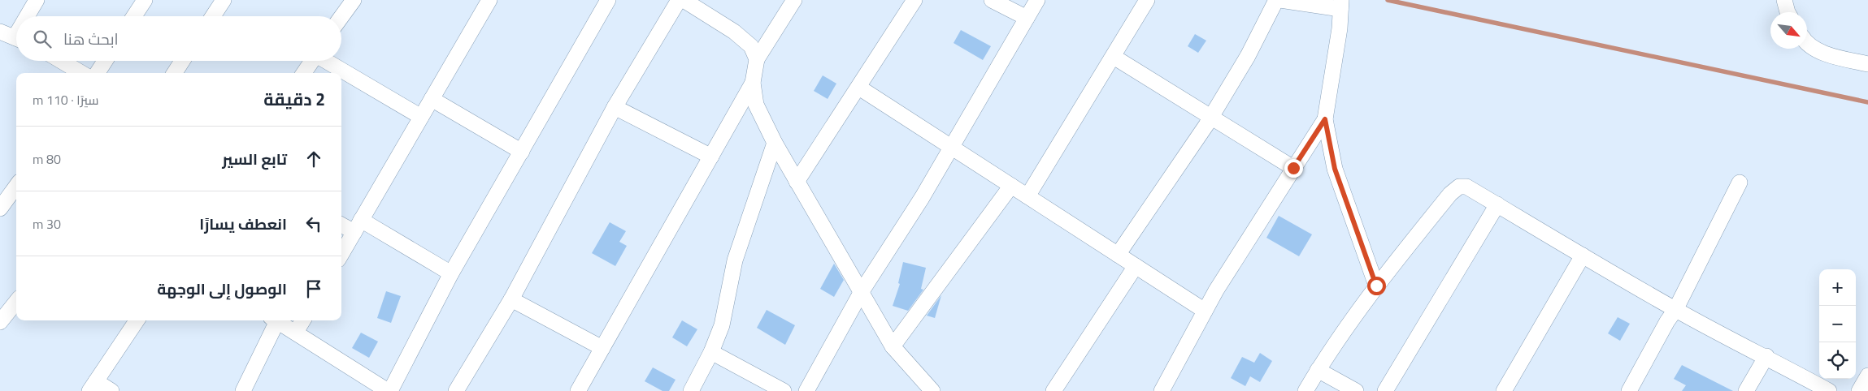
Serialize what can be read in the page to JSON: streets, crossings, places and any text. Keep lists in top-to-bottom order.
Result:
{
  "north": "bottom right",
  "page": {
    "search": "ابحث هنا",
    "heading": ["2 دقيقة", "سيرًا · 110 m"],
    "list": [
      ["تابع السير", "80 m"],
      ["انعطف يسارًا", "30 m"],
      "الوصول إلى الوجهة"
    ],
    "map_buttons": ["+", "−"]
  }
}
